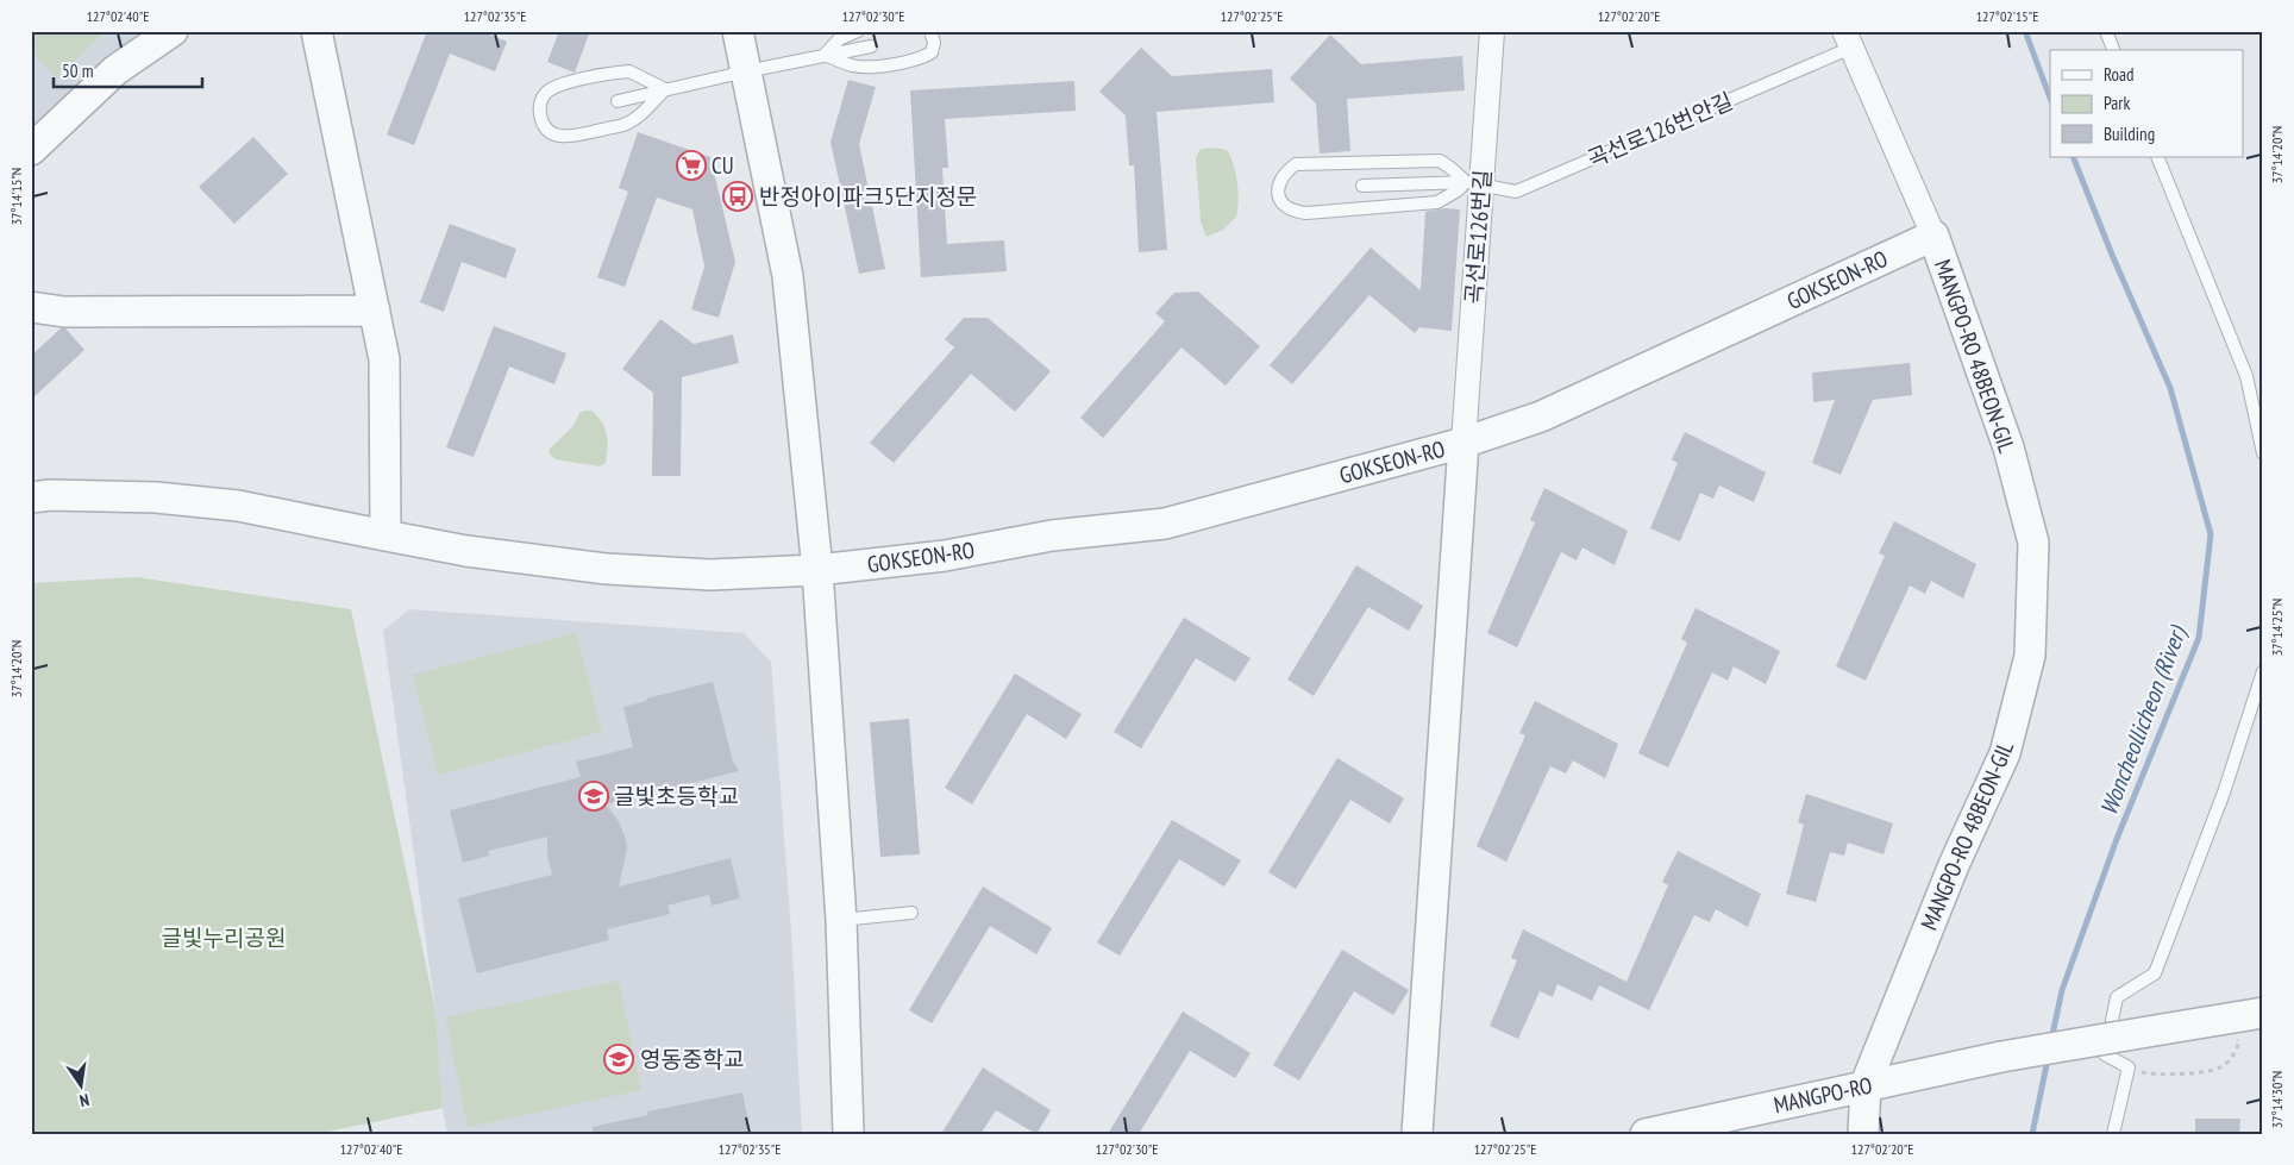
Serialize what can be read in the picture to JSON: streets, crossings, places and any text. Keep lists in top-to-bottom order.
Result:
{
  "streets": {
    "street": [
      "곡선로126번길",
      "GOKSEON-RO",
      "MANGPO-RO 48BEON-GIL",
      "MANGPO-RO"
    ],
    "lane": ["곡선로126번안길"]
  },
  "crossings": [
    ["곡선로126번안길", "곡선로126번길"],
    ["곡선로126번길", "GOKSEON-RO"],
    ["GOKSEON-RO", "MANGPO-RO 48BEON-GIL"],
    ["MANGPO-RO 48BEON-GIL", "MANGPO-RO"]
  ],
  "water": ["Woncheollicheon (River)"],
  "parks": ["글빛누리공원"],
  "places": {
    "supermarket": ["CU"],
    "bus stop": ["반정아이파크5단지정문"],
    "school or university": ["글빛초등학교", "영동중학교"]
  },
  "legend": ["Road", "Park", "Building"],
  "scale_bar": "50 m",
  "north": "bottom",
  "coordinates": [
    "127°02'40\"E",
    "127°02'35\"E",
    "127°02'30\"E",
    "127°02'25\"E",
    "127°02'20\"E",
    "127°02'15\"E",
    "37°14'20\"N",
    "37°14'15\"N",
    "37°14'25\"N",
    "37°14'30\"N"
  ]
}
